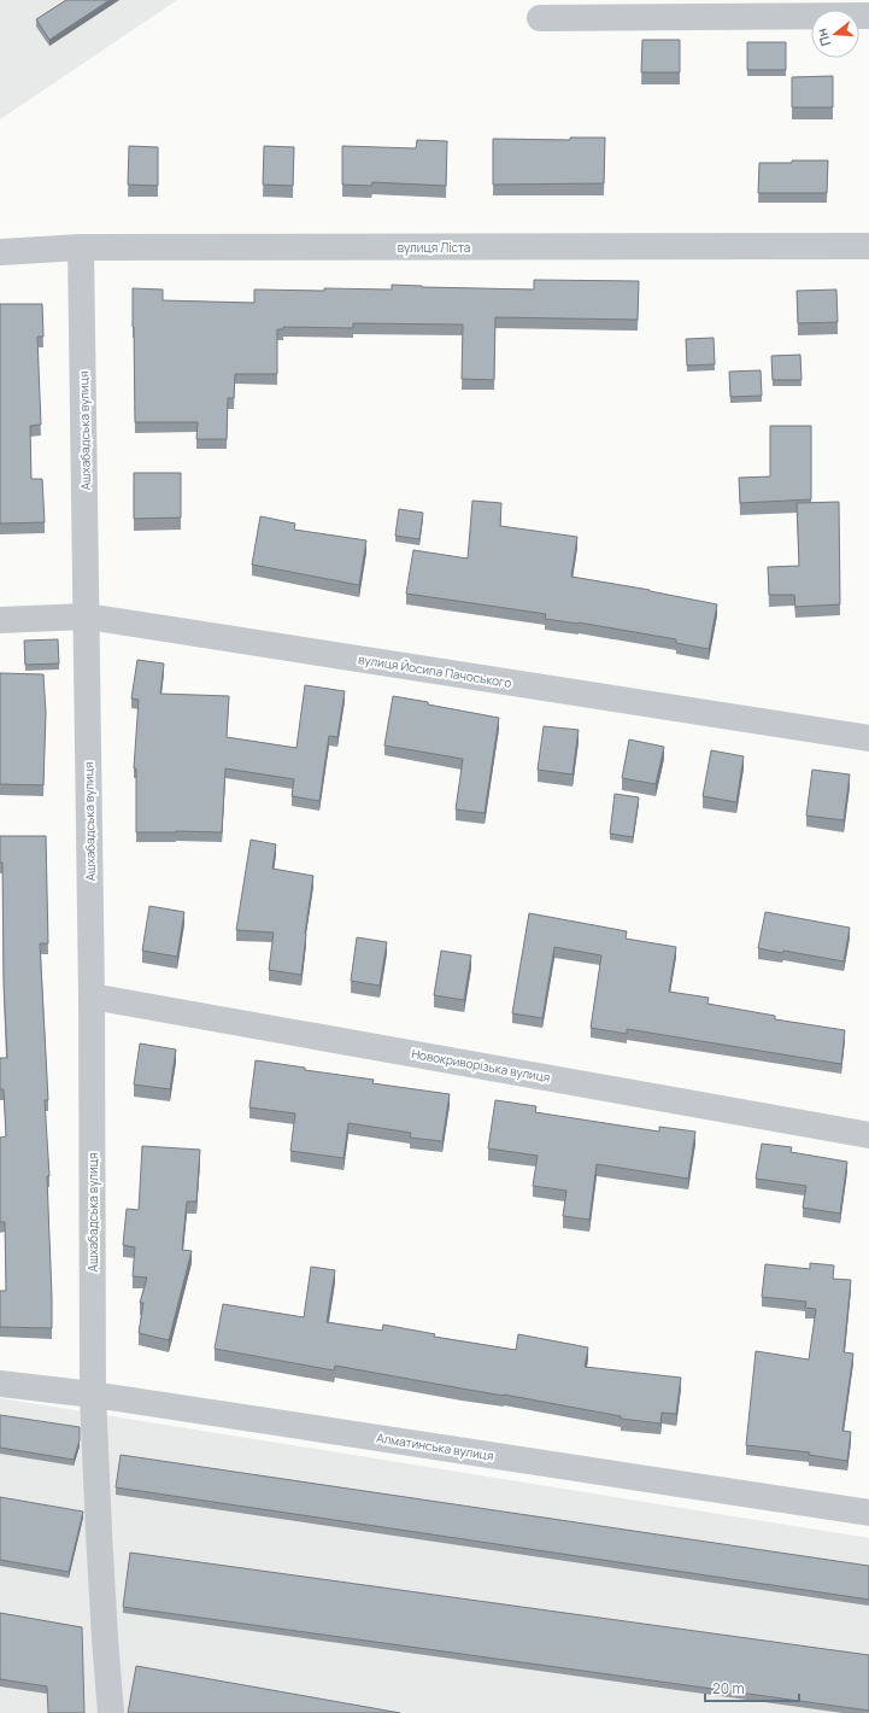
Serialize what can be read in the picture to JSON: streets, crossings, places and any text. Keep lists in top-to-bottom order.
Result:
{
  "streets": {
    "street": [
      "вулиця Ліста",
      "Ашхабадська вулиця",
      "вулиця Йосипа Пачоського",
      "Новокриворізька вулиця",
      "Алматинська вулиця"
    ]
  },
  "crossings": [
    ["вулиця Ліста", "Ашхабадська вулиця"],
    ["Ашхабадська вулиця", "вулиця Йосипа Пачоського"],
    ["Ашхабадська вулиця", "Новокриворізька вулиця"],
    ["Ашхабадська вулиця", "Алматинська вулиця"]
  ],
  "scale_bar": "20 m",
  "north": "left"
}
